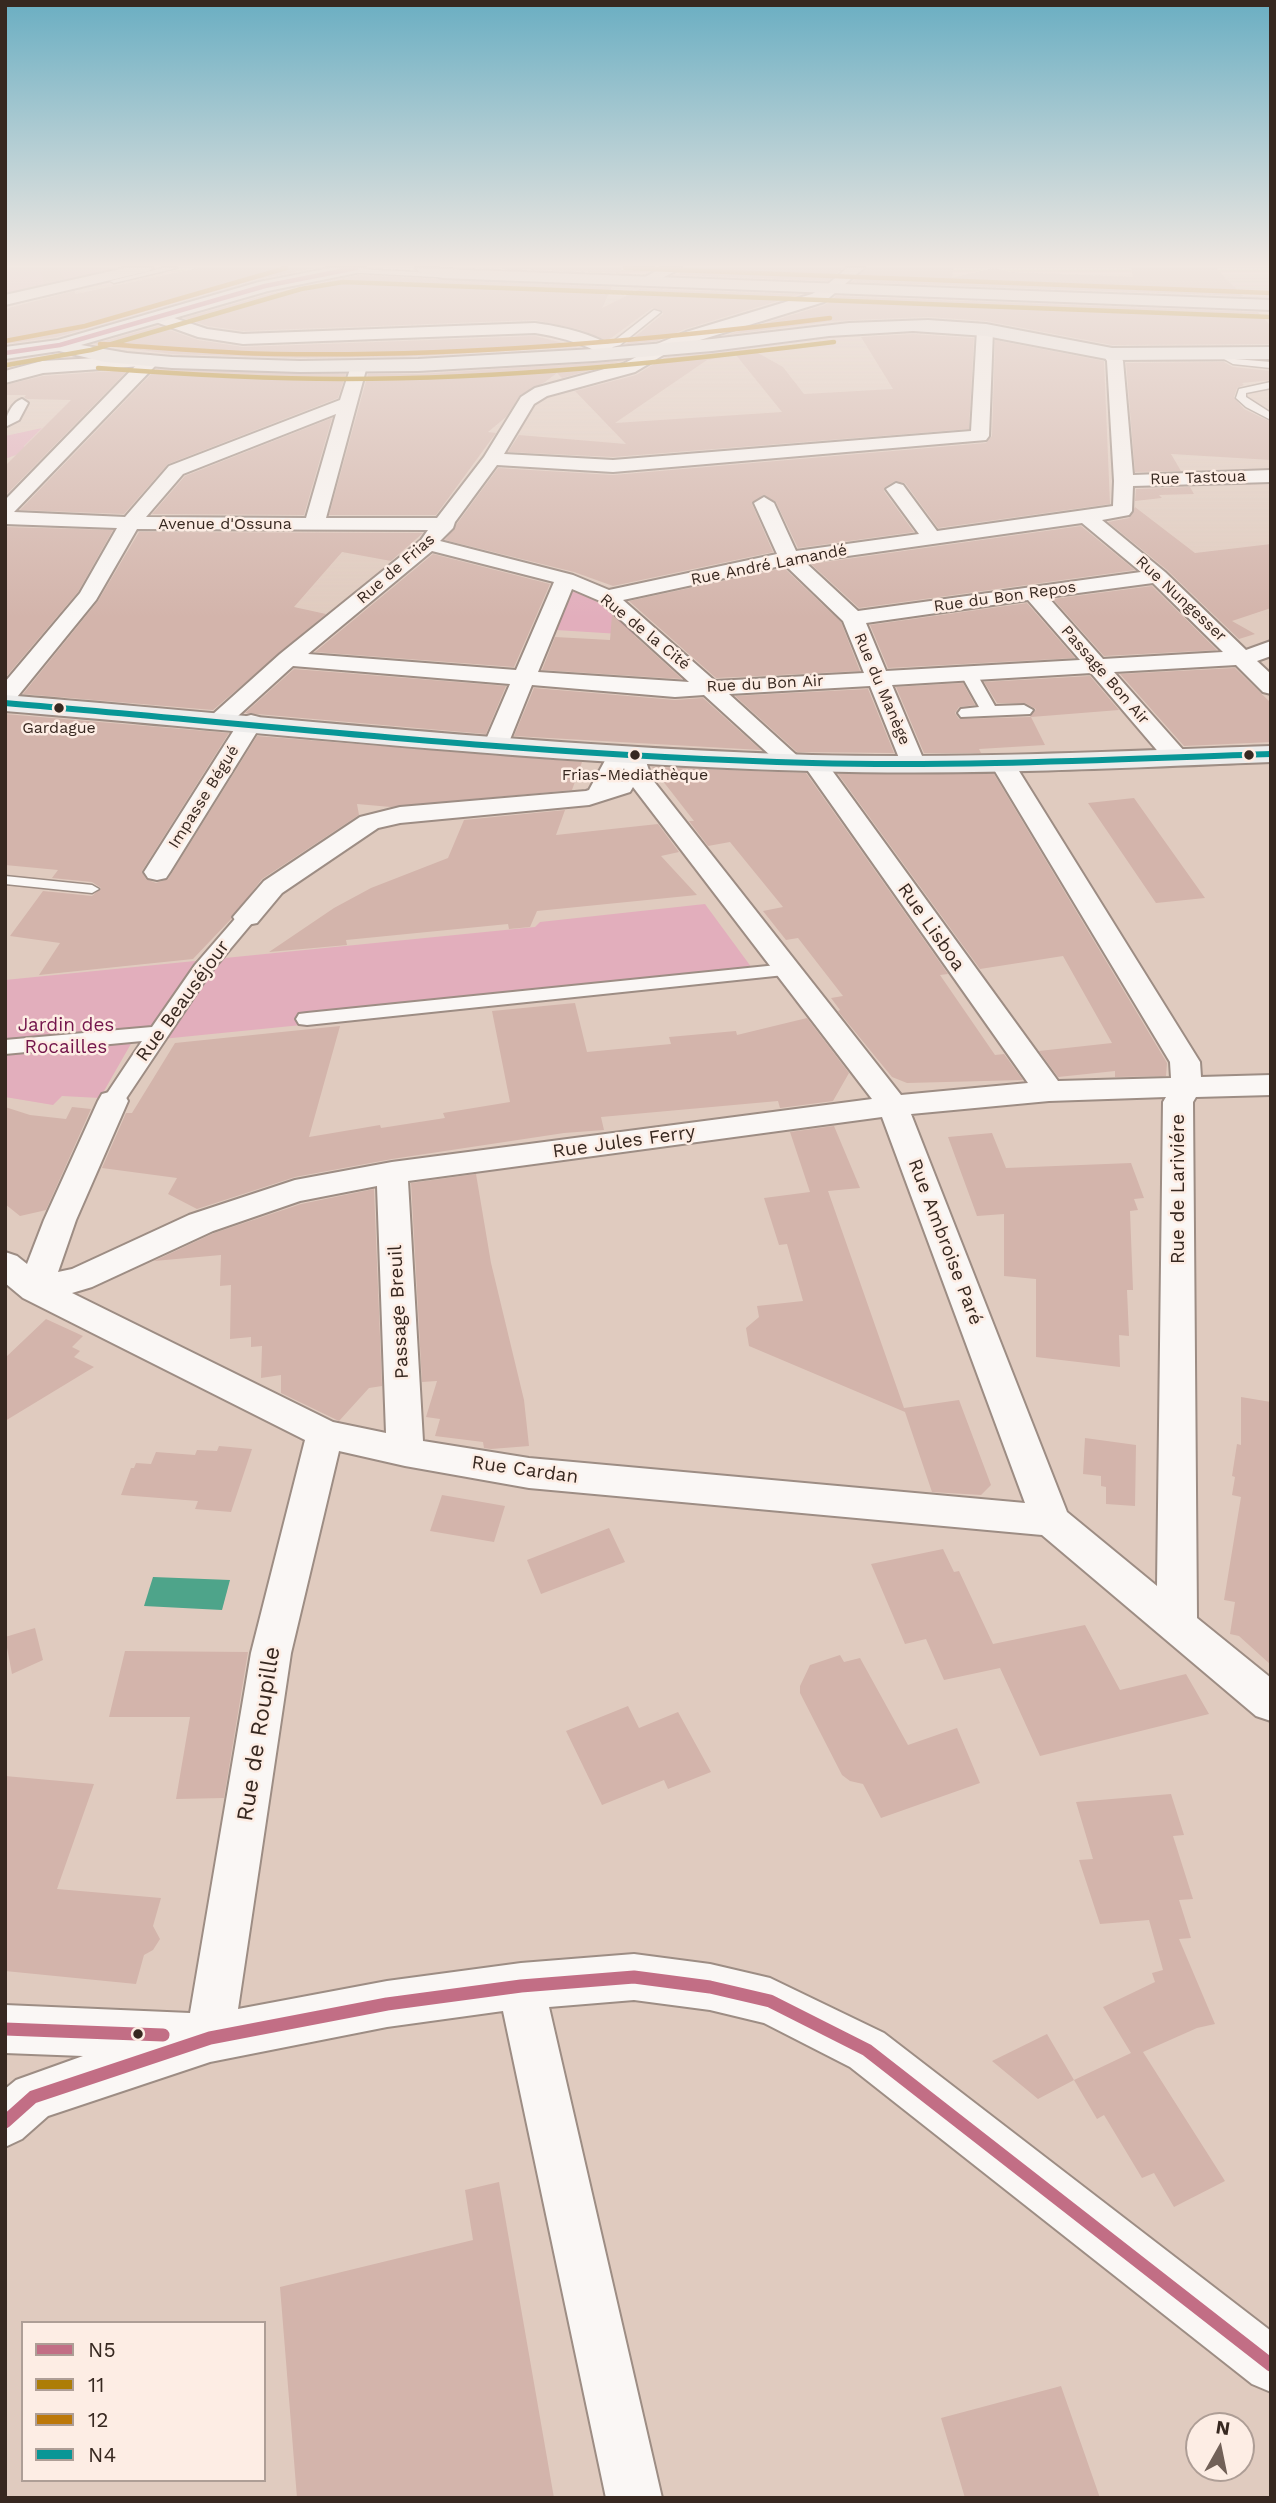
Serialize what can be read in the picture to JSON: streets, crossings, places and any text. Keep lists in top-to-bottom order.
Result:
{
  "streets": {
    "street": [
      "Rue Tastoua",
      "Avenue d'Ossuna",
      "Rue André Lamandé",
      "Rue de Frias",
      "Rue du Bon Repos",
      "Rue Nungesser",
      "Rue de la Cité",
      "Passage Bon Air",
      "Rue du Bon Air",
      "Rue du Manège",
      "Impasse Bégué",
      "Rue Lisboa",
      "Rue Beauséjour",
      "Rue Jules Ferry",
      "Rue de Lariviére",
      "Rue Ambroise Paré",
      "Passage Breuil",
      "Rue Cardan",
      "Rue de Roupille"
    ]
  },
  "crossings": [
    ["Rue Tastoua", "Rue André Lamandé"],
    ["Avenue d'Ossuna", "Rue de Frias"],
    ["Rue André Lamandé", "Rue Nungesser"],
    ["Rue André Lamandé", "Rue de la Cité"],
    ["Rue André Lamandé", "Rue du Manège"],
    ["Rue de Frias", "Rue de la Cité"],
    ["Rue de Frias", "Rue du Bon Air"],
    ["Rue du Bon Repos", "Rue Nungesser"],
    ["Rue du Bon Repos", "Passage Bon Air"],
    ["Rue du Bon Repos", "Rue du Manège"],
    ["Rue Nungesser", "Rue du Bon Air"],
    ["Rue de la Cité", "Rue du Bon Air"],
    ["Rue de la Cité", "Rue Lisboa"],
    ["Passage Bon Air", "Rue du Bon Air"],
    ["Rue du Bon Air", "Rue du Manège"],
    ["Rue Lisboa", "Rue Jules Ferry"],
    ["Rue Beauséjour", "Rue Jules Ferry"],
    ["Rue Beauséjour", "Rue Ambroise Paré"],
    ["Rue Beauséjour", "Rue Cardan"],
    ["Rue Jules Ferry", "Rue de Lariviére"],
    ["Rue Jules Ferry", "Rue Ambroise Paré"],
    ["Rue Jules Ferry", "Passage Breuil"],
    ["Rue Jules Ferry", "Rue Cardan"],
    ["Rue de Lariviére", "Rue Ambroise Paré"],
    ["Rue Ambroise Paré", "Rue Cardan"],
    ["Passage Breuil", "Rue Cardan"],
    ["Rue Cardan", "Rue de Roupille"]
  ],
  "parks": ["Jardin des Rocailles"],
  "places": ["Gardague", "Frias-Mediathèque"],
  "lines": ["transit line N4", "transit line N5"],
  "legend": [
    "N5",
    "11",
    "12",
    "N4"
  ],
  "north": "top"
}
